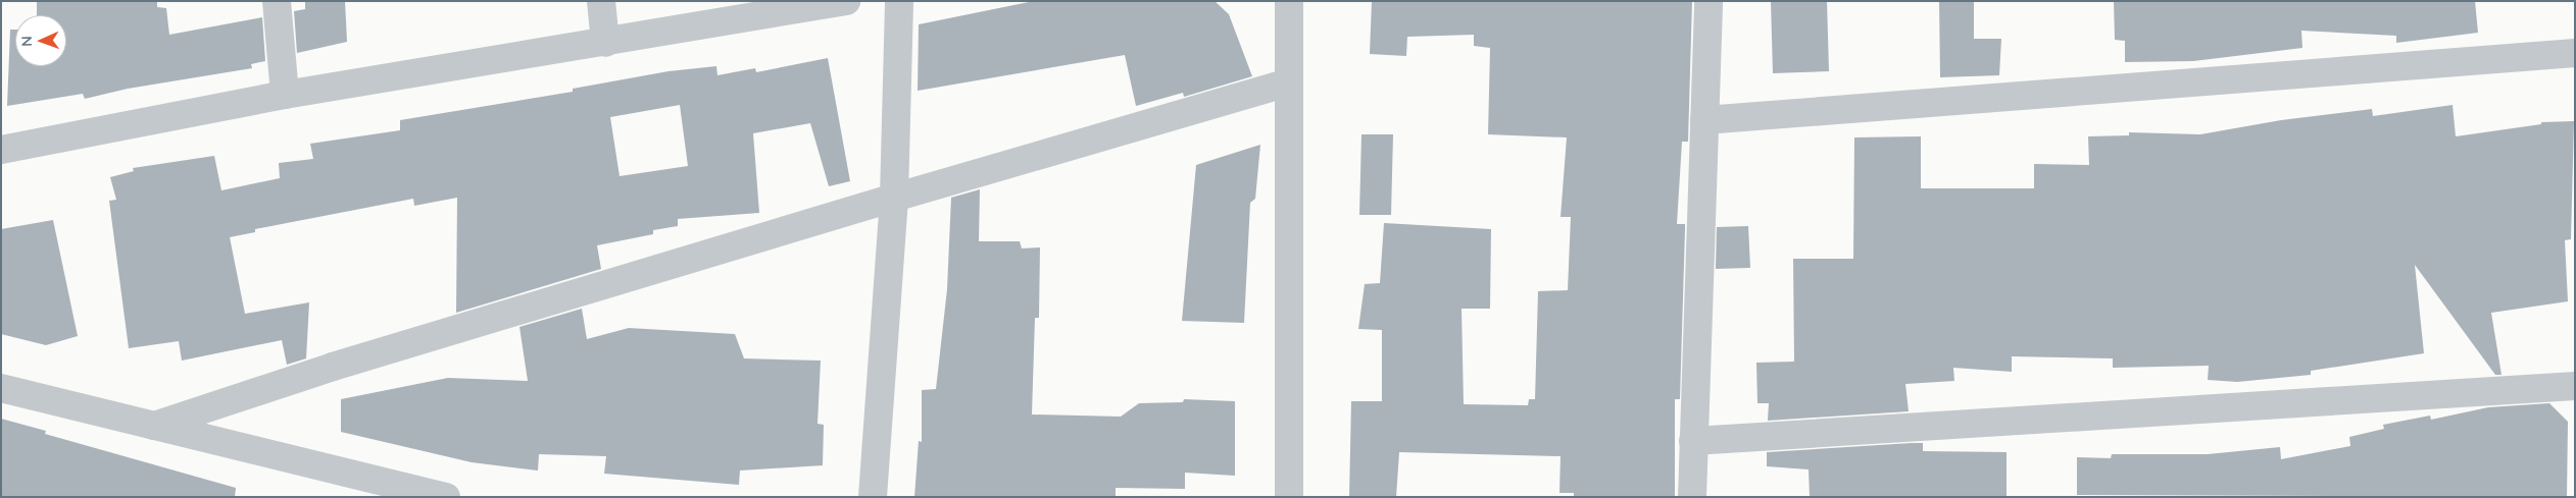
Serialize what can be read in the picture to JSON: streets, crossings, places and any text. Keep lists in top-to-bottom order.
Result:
{
  "north": "left"
}
